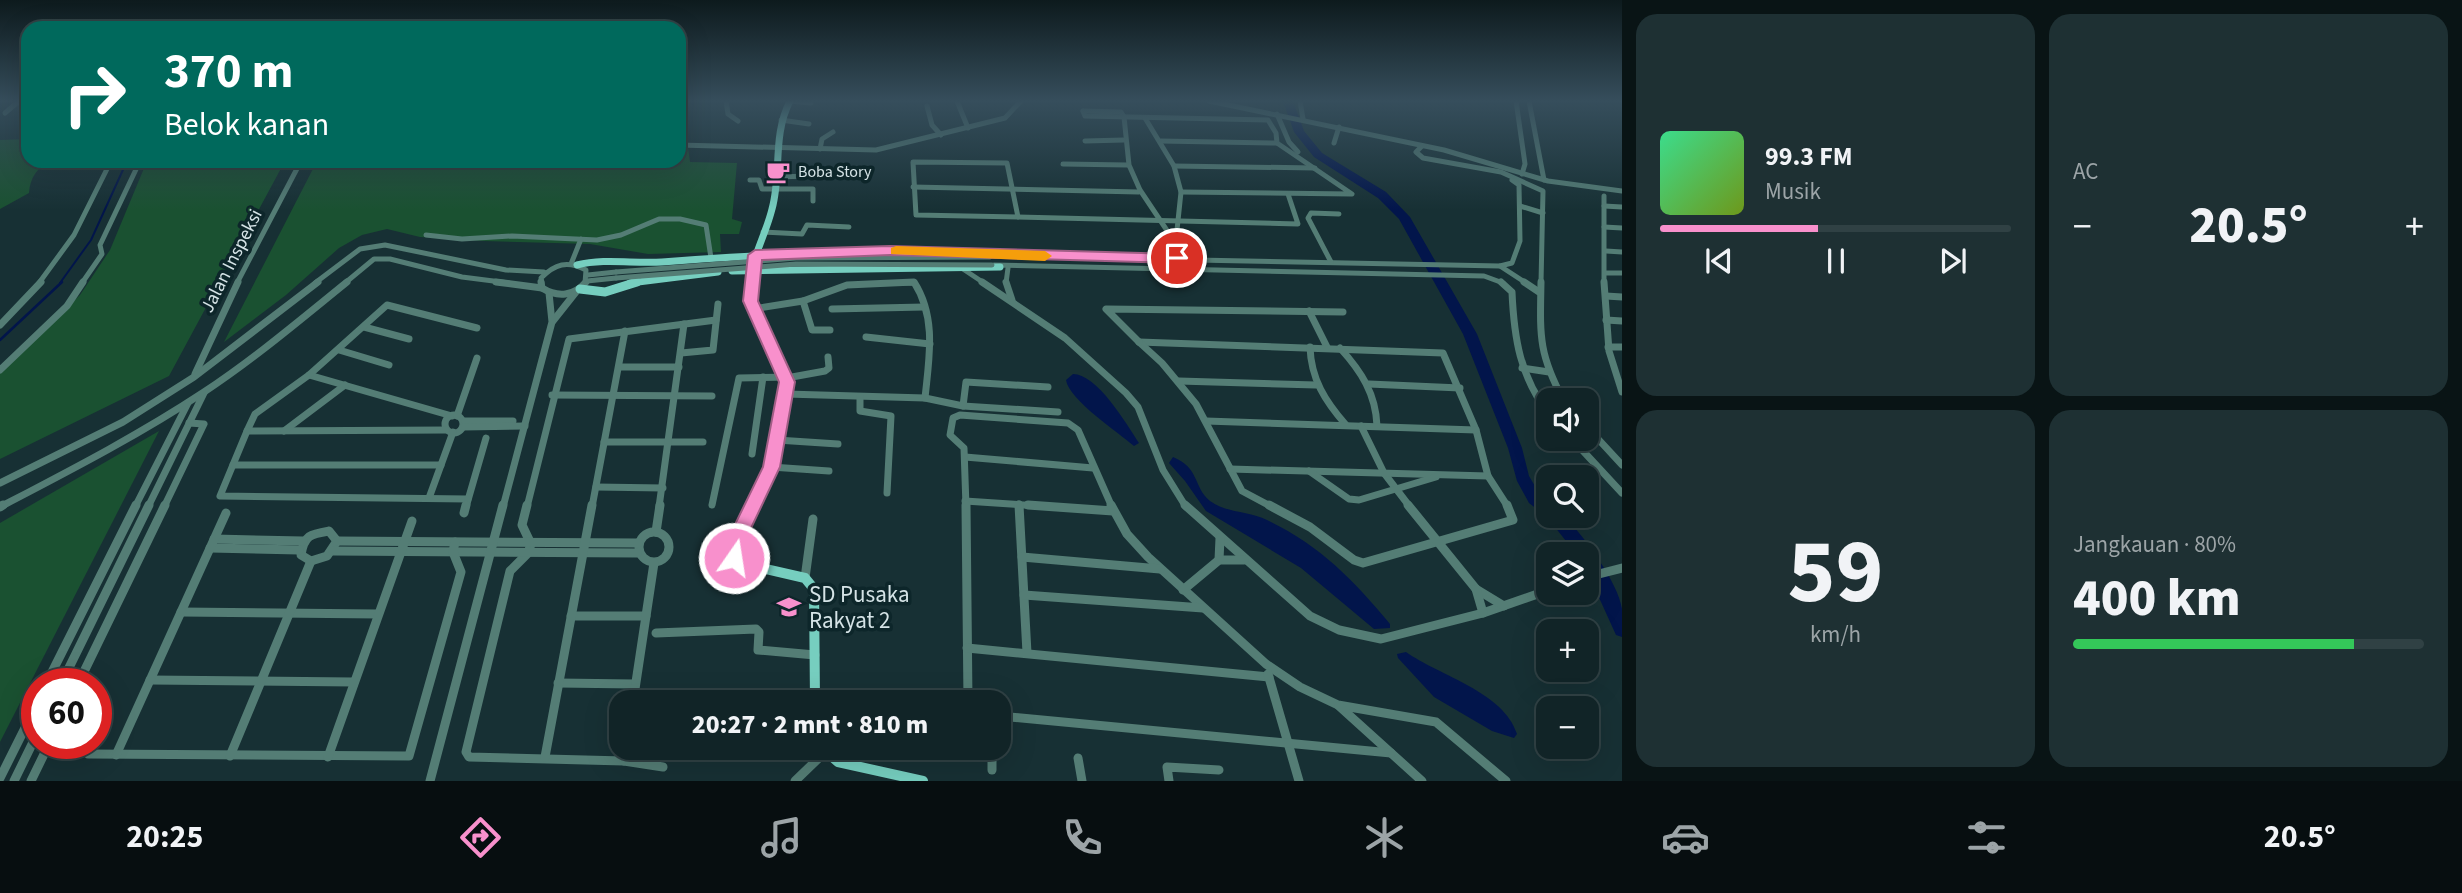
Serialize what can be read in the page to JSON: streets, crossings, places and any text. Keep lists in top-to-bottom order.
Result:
{
  "streets": {
    "street": ["Jalan Inspeksi"]
  },
  "places": {
    "cafe": ["Boba Story"],
    "school or university": ["SD Pusaka Rakyat 2"]
  },
  "page": {
    "tile": [
      "AC",
      ["59", "km/h"],
      ["Jangkauan · 80%", "400 km"]
    ],
    "turn": ["370 m", "Belok kanan"],
    "song": ["99.3 FM", "Musik"],
    "heat": ["−", "20.5°", "+"],
    "map_buttons": ["+", "−"],
    "limit": "60",
    "trip": "20:27 · 2 mnt · 810 m",
    "tabs": ["20:25", "20.5°"]
  }
}
